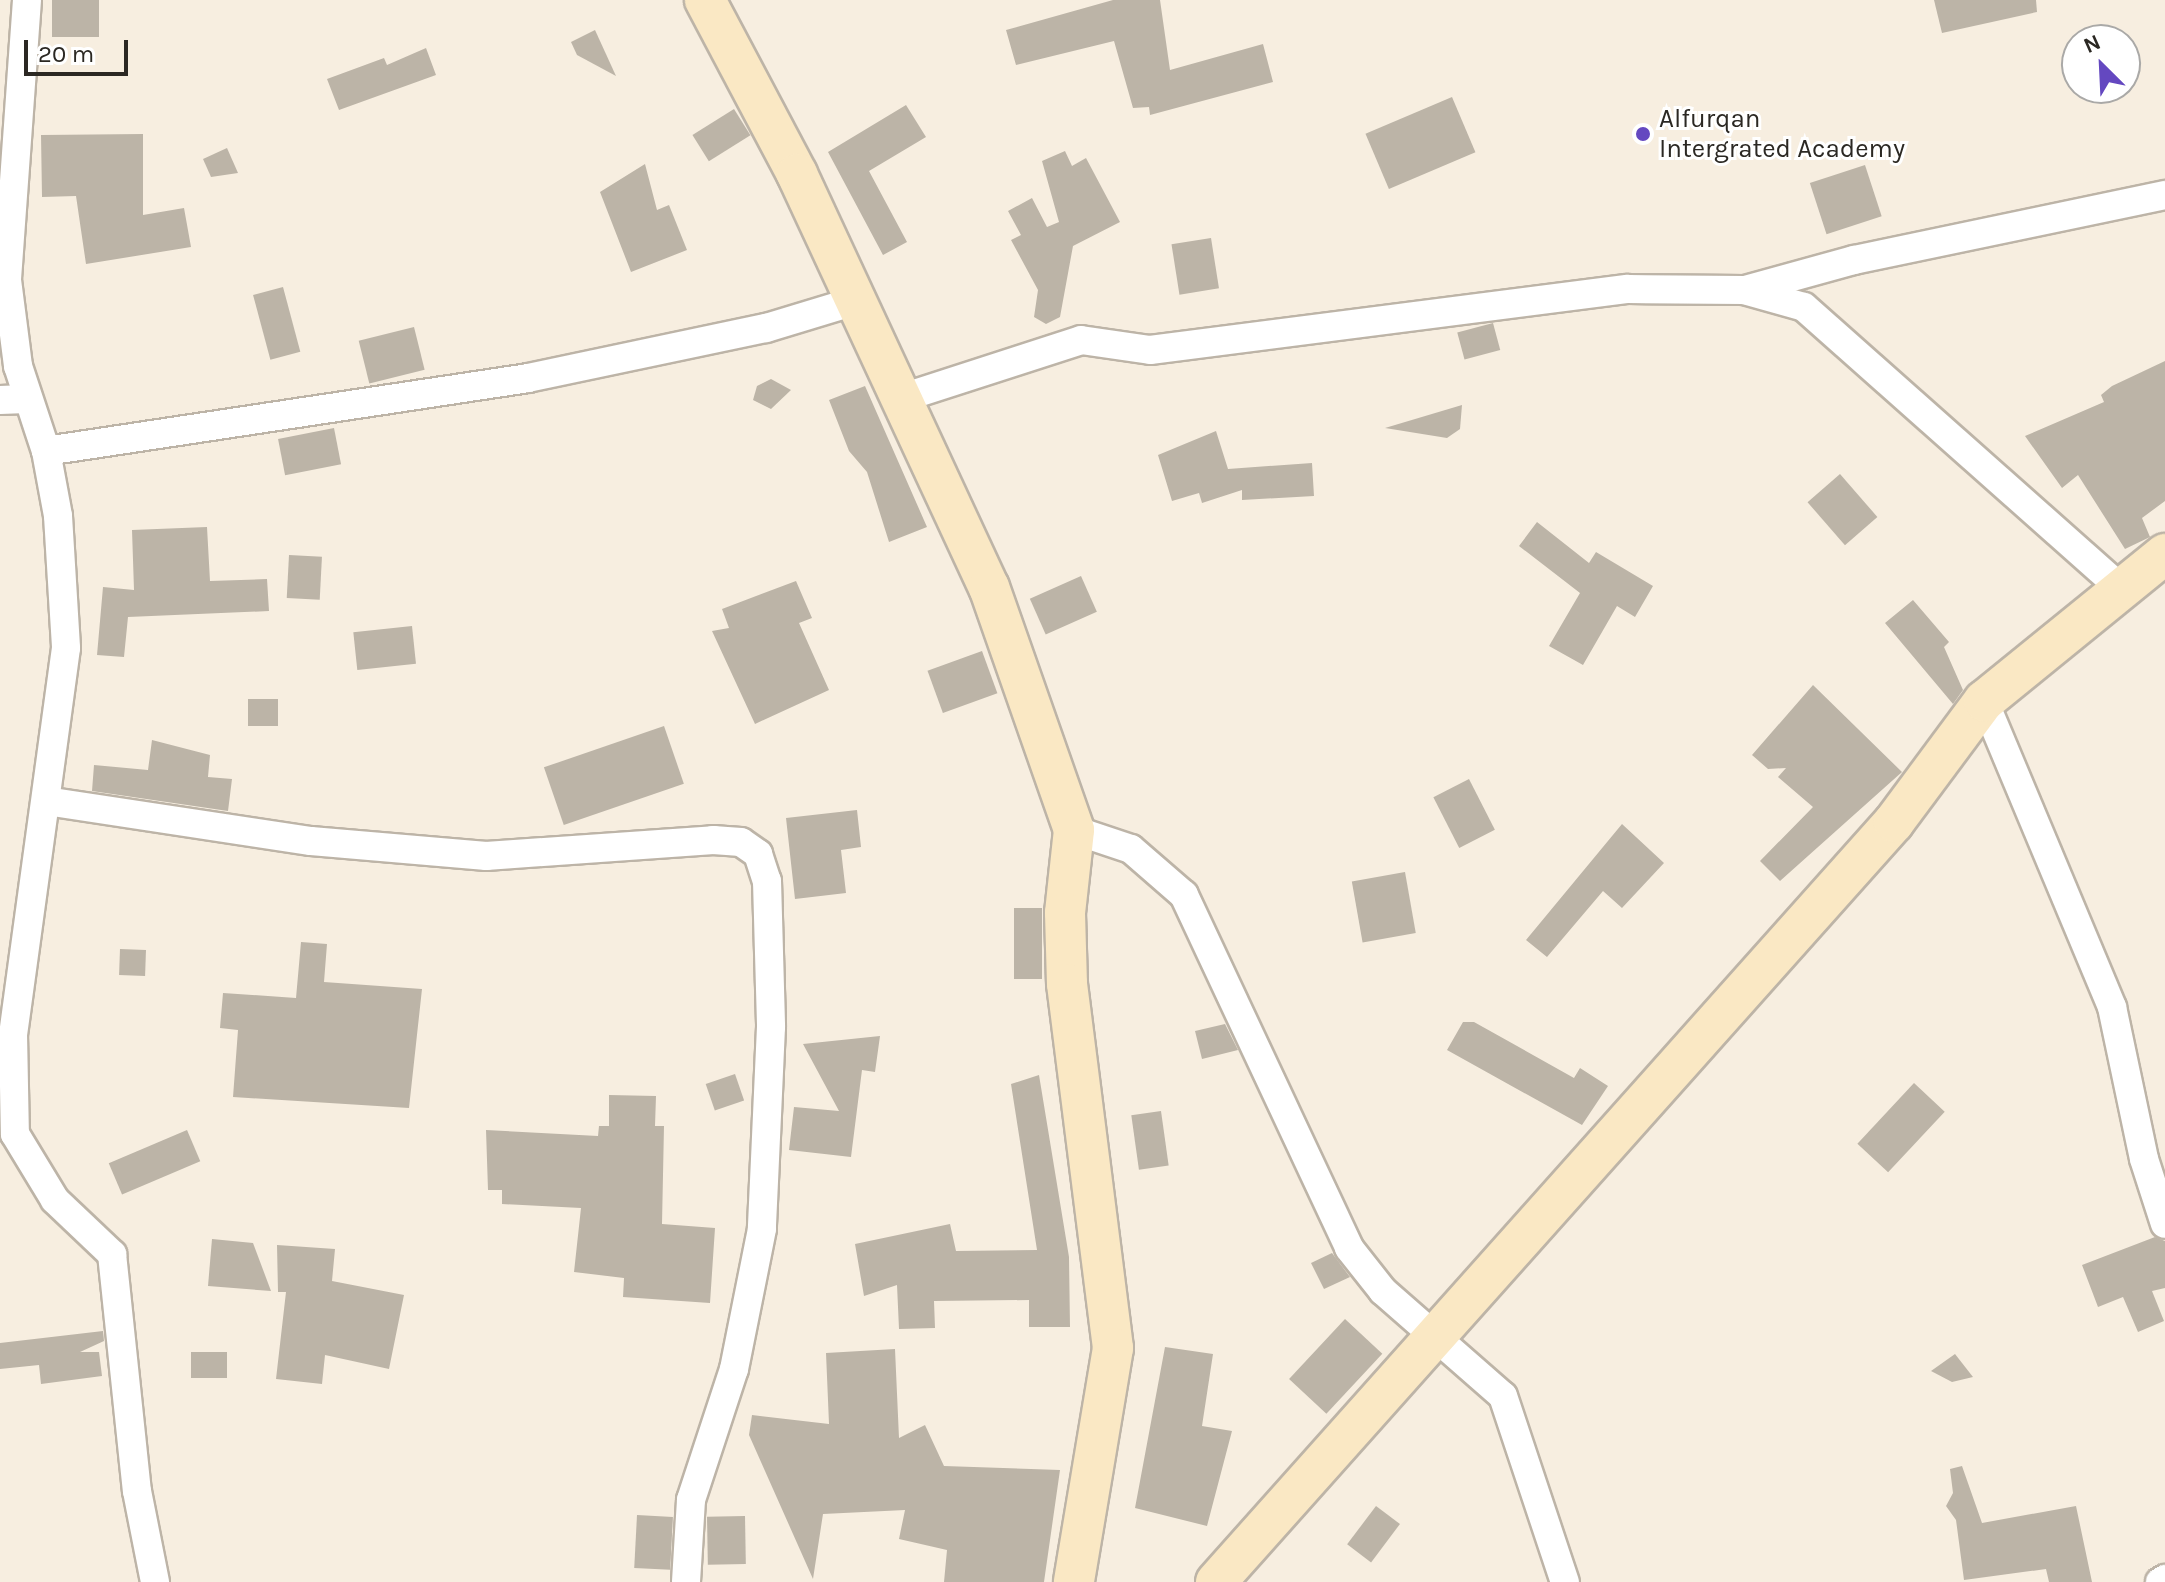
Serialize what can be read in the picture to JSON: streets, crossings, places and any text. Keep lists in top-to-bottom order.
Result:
{
  "places": ["Alfurqan Intergrated Academy"],
  "scale_bar": "20 m",
  "north": "top left"
}
